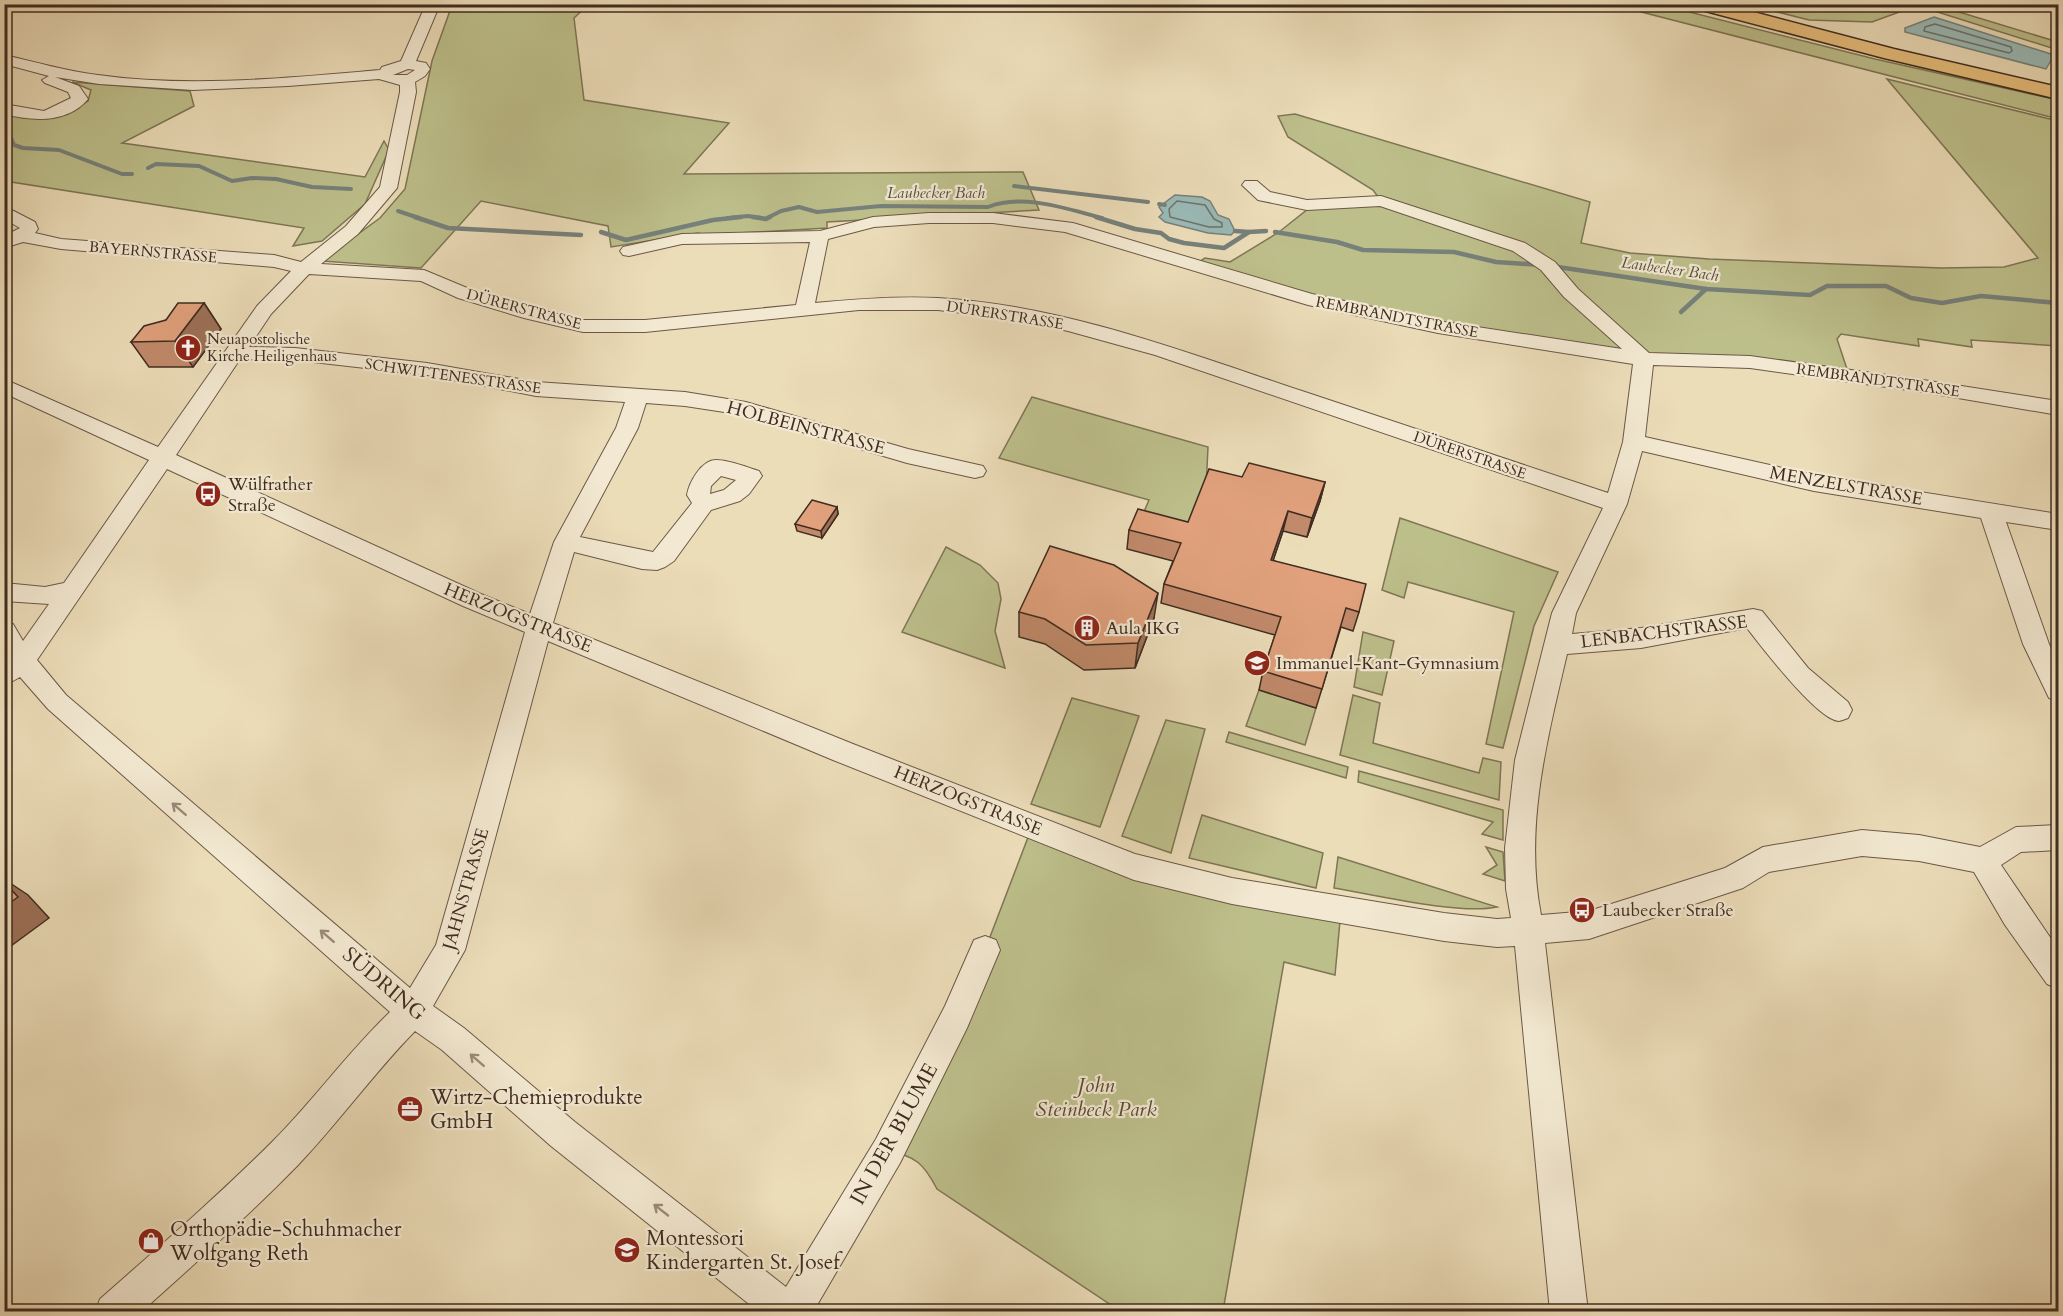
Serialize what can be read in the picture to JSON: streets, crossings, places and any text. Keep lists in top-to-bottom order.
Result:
{
  "streets": {
    "street": [
      "BAYERNSTRASSE",
      "DÜRERSTRASSE",
      "REMBRANDTSTRASSE",
      "SCHWITTENESSTRASSE",
      "HOLBEINSTRASSE",
      "MENZELSTRASSE",
      "HERZOGSTRASSE",
      "LENBACHSTRASSE",
      "JAHNSTRASSE",
      "SÜDRING",
      "IN DER BLUME"
    ]
  },
  "crossings": [
    ["BAYERNSTRASSE", "DÜRERSTRASSE"],
    ["SCHWITTENESSTRASSE", "HOLBEINSTRASSE"],
    ["SCHWITTENESSTRASSE", "JAHNSTRASSE"],
    ["HOLBEINSTRASSE", "JAHNSTRASSE"],
    ["HERZOGSTRASSE", "JAHNSTRASSE"],
    ["JAHNSTRASSE", "SÜDRING"],
    ["SÜDRING", "IN DER BLUME"]
  ],
  "one_way": ["SÜDRING"],
  "water": ["Laubecker Bach"],
  "parks": ["John Steinbeck Park"],
  "places": {
    "church": ["Neuapostolische Kirche Heiligenhaus"],
    "bus stop": ["Wülfrather Straße", "Laubecker Straße"],
    "building": ["Aula IKG"],
    "school or university": ["Immanuel-Kant-Gymnasium", "Montessori Kindergarten St. Josef"],
    "office": ["Wirtz-Chemieprodukte GmbH"],
    "shop": ["Orthopädie-Schuhmacher Wolfgang Reth"]
  }
}
